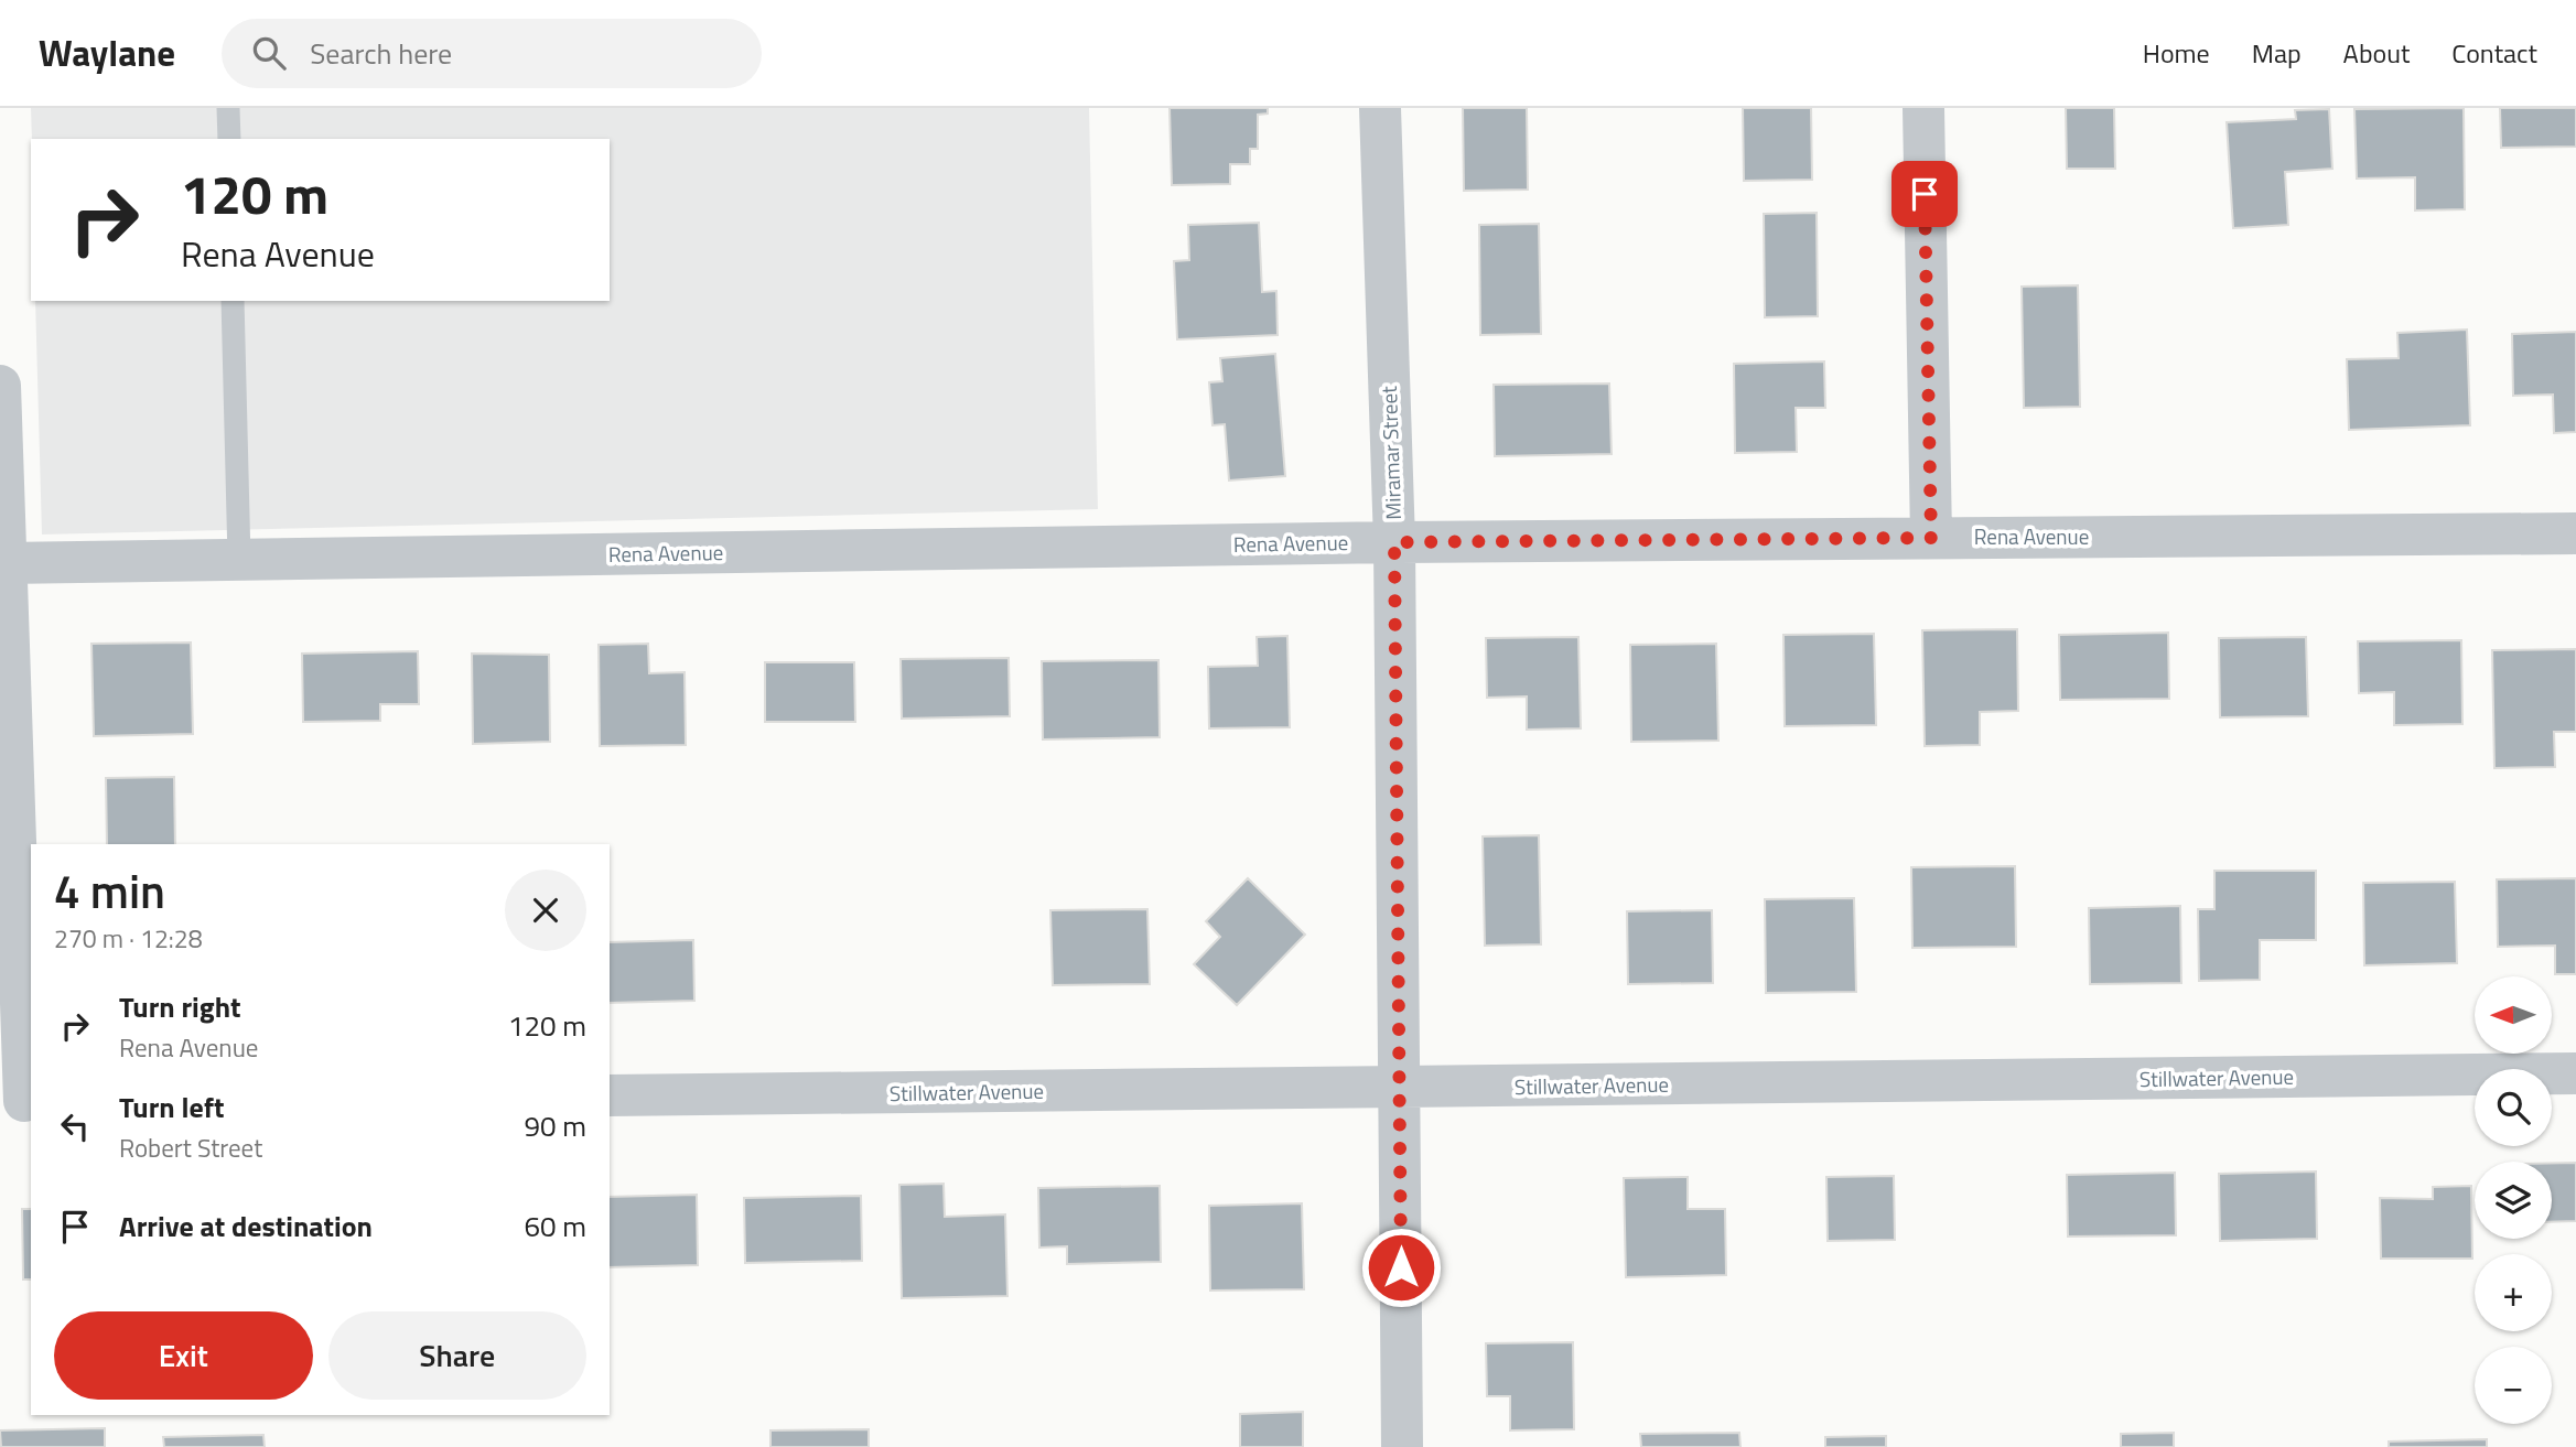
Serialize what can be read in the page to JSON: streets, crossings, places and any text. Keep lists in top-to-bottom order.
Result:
{
  "streets": {
    "street": ["Miramar Street", "Rena Avenue", "Stillwater Avenue"]
  },
  "crossings": [
    ["Miramar Street", "Rena Avenue"],
    ["Miramar Street", "Stillwater Avenue"]
  ],
  "north": "left",
  "page": {
    "header": "Waylane",
    "search": "Search here",
    "nav": [
      "Home",
      "Map",
      "About",
      "Contact"
    ],
    "turn": ["120 m", "Rena Avenue"],
    "heading": ["4 min", "270 m · 12:28"],
    "list": [
      {
        "name": "Turn right",
        "note": "Rena Avenue",
        "value": "120 m"
      },
      {
        "name": "Turn left",
        "note": "Robert Street",
        "value": "90 m"
      },
      {
        "name": "Arrive at destination",
        "value": "60 m"
      }
    ],
    "map_buttons": ["+", "−"],
    "buttons": ["Exit", "Share"]
  }
}
